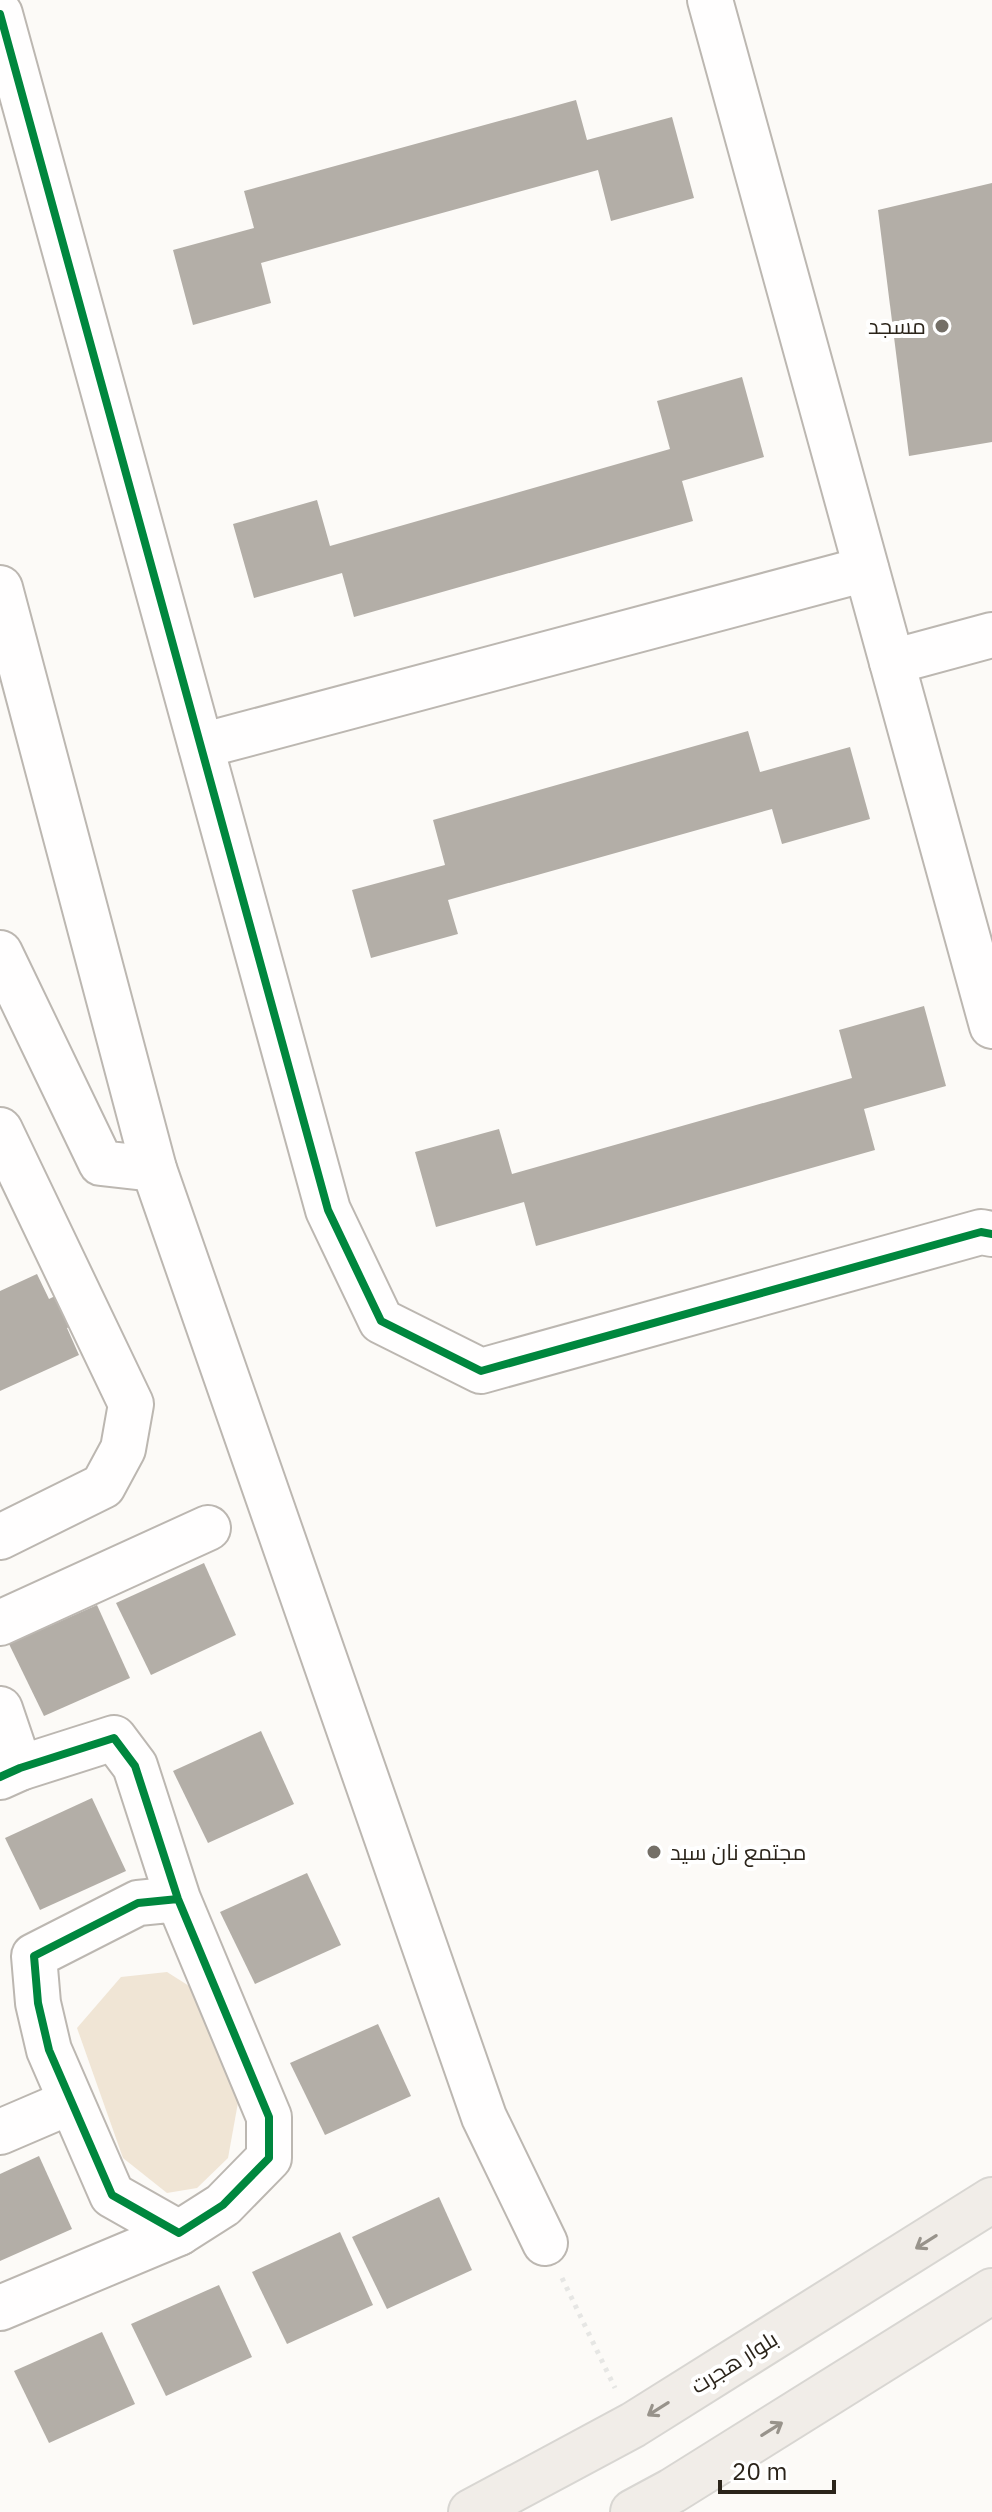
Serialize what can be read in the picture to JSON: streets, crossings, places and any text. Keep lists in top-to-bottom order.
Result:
{
  "streets": {
    "main road": ["بلوار هجرت"]
  },
  "places": ["مسجد", "مجتمع نان سید"],
  "scale_bar": "20 m"
}
